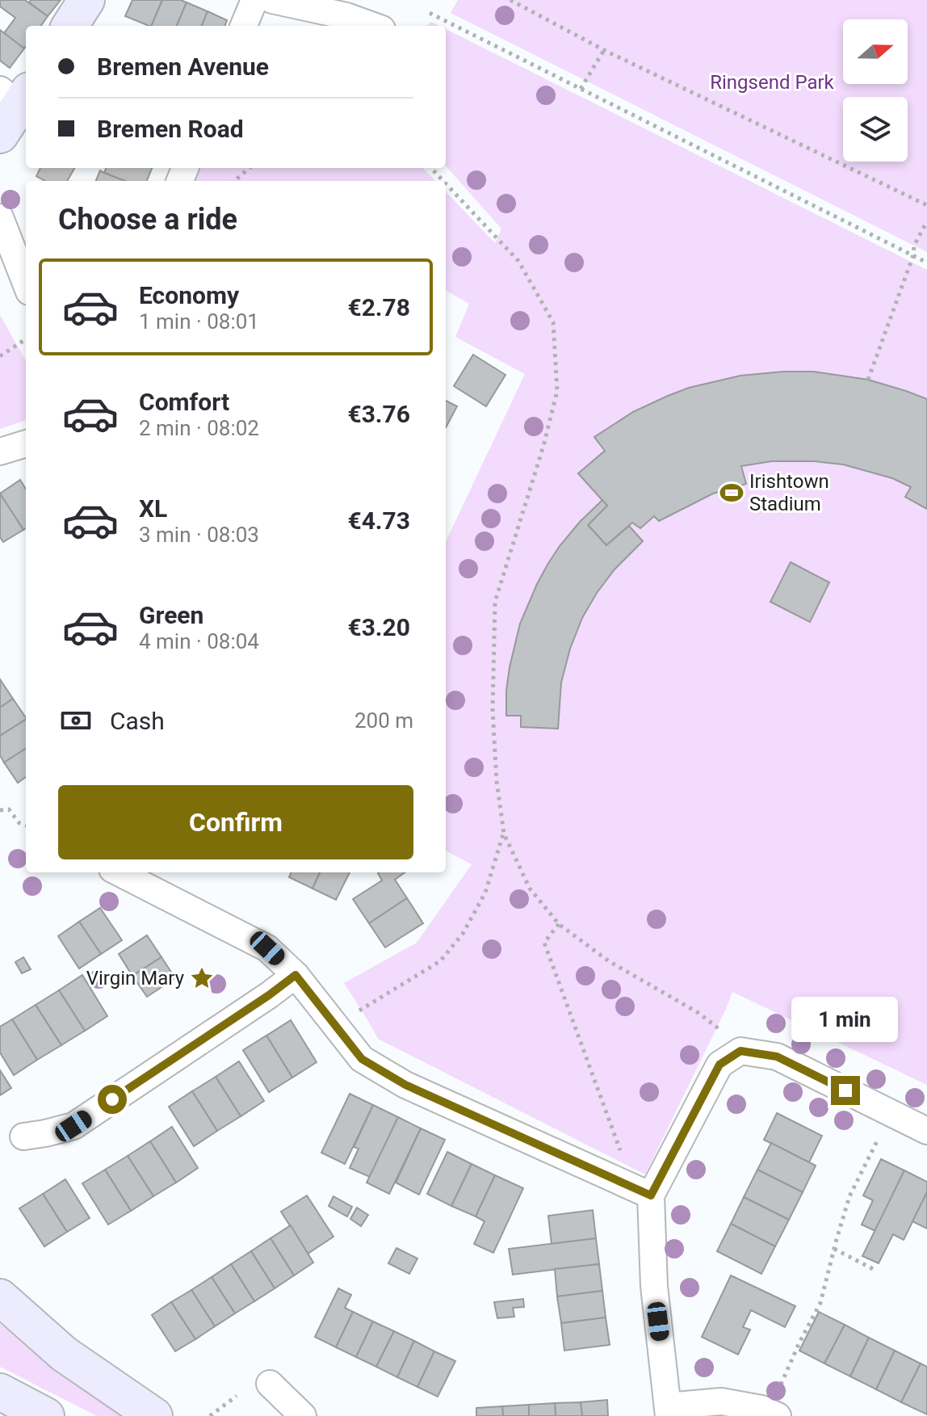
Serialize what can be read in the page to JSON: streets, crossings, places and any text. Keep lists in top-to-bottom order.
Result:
{
  "parks": ["Ringsend Park"],
  "places": {
    "sports": ["Irishtown Stadium"],
    "place": ["Virgin Mary"]
  },
  "north": "right",
  "page": {
    "banner": ["Bremen Avenue", "Bremen Road"],
    "heading": "Choose a ride",
    "list": [
      {
        "name": "Economy",
        "note": "1 min · 08:01",
        "value": "€2.78"
      },
      {
        "name": "Comfort",
        "note": "2 min · 08:02",
        "value": "€3.76"
      },
      {
        "name": "XL",
        "note": "3 min · 08:03",
        "value": "€4.73"
      },
      {
        "name": "Green",
        "note": "4 min · 08:04",
        "value": "€3.20"
      }
    ],
    "pay": ["Cash", "200 m"],
    "buttons": "Confirm",
    "bubble": "1 min"
  }
}
